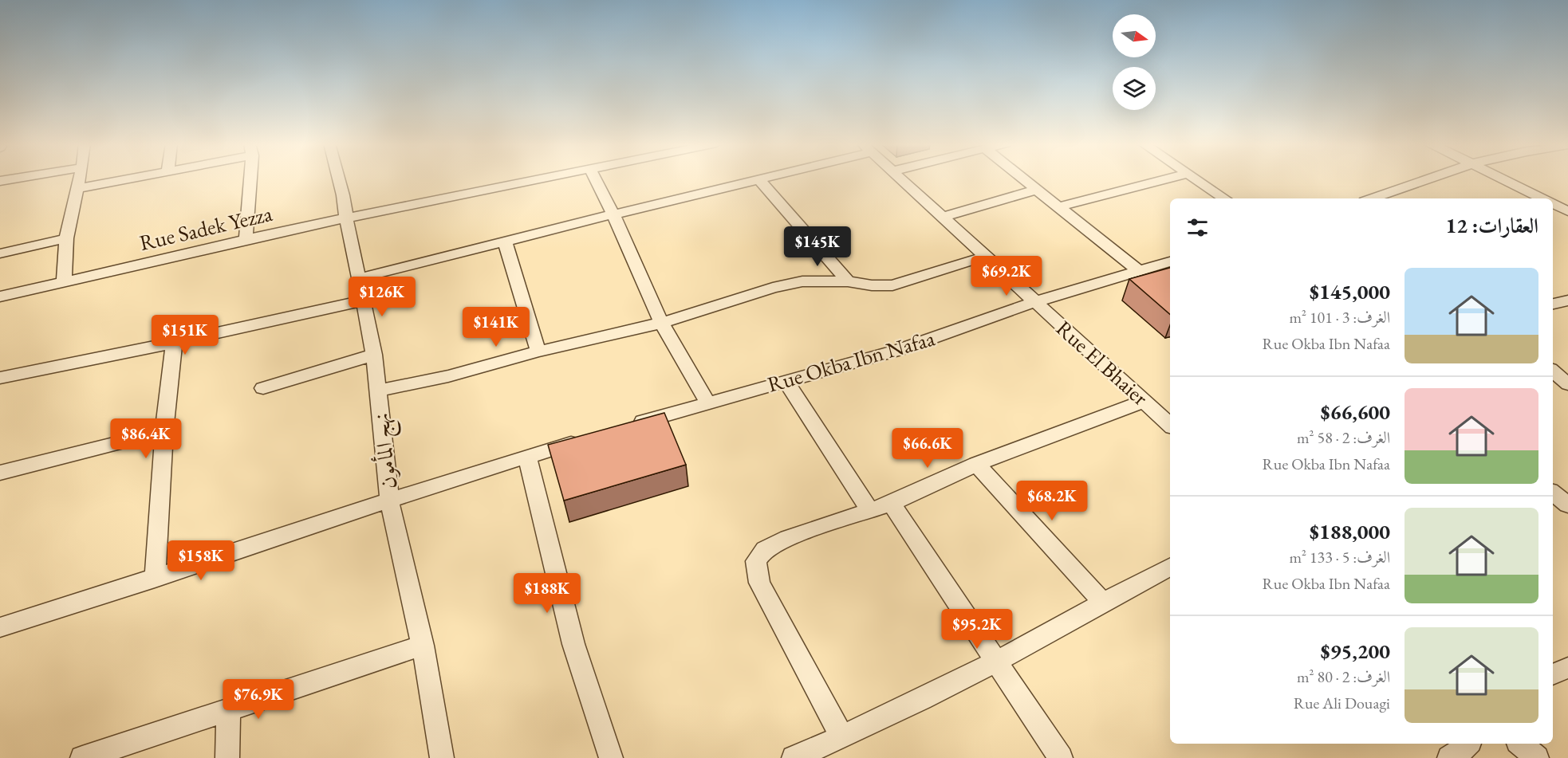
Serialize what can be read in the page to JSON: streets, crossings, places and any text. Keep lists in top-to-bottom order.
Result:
{
  "streets": {
    "street": [
      "Rue Sadek Yezza",
      "Rue Okba Ibn Nafaa",
      "Rue El Bhaier",
      "نهج المأمون"
    ]
  },
  "crossings": [
    ["Rue Sadek Yezza", "نهج المأمون"],
    ["Rue Okba Ibn Nafaa", "Rue El Bhaier"]
  ],
  "north": "right",
  "page": {
    "heading": "العقارات: 12",
    "price": [
      "$145K",
      "$69.2K",
      "$126K",
      "$141K",
      "$151K",
      "$86.4K",
      "$66.6K",
      "$68.2K",
      "$158K",
      "$188K",
      "$95.2K",
      "$76.9K"
    ],
    "list": [
      {
        "name": "$145,000",
        "note": "الغرف: 3 · 101 m² · Rue Okba Ibn Nafaa"
      },
      {
        "name": "$66,600",
        "note": "الغرف: 2 · 58 m² · Rue Okba Ibn Nafaa"
      },
      {
        "name": "$188,000",
        "note": "الغرف: 5 · 133 m² · Rue Okba Ibn Nafaa"
      },
      {
        "name": "$95,200",
        "note": "الغرف: 2 · 80 m² · Rue Ali Douagi"
      }
    ]
  }
}
